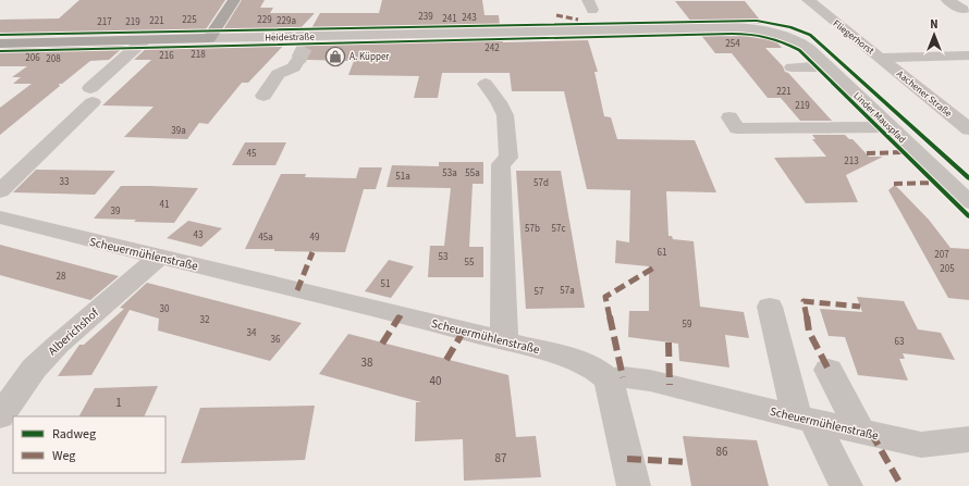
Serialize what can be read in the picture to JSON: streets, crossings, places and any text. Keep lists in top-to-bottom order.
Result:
{
  "streets": {
    "main road": ["Heidestraße"],
    "street": [
      "Fliegerhorst",
      "Aachener Straße",
      "Linder Mauspfad",
      "Scheuermühlenstraße",
      "Alberichshof"
    ]
  },
  "crossings": [
    ["Heidestraße", "Linder Mauspfad"],
    ["Fliegerhorst", "Aachener Straße"],
    ["Scheuermühlenstraße", "Alberichshof"]
  ],
  "places": {
    "shop": ["A. Küpper"]
  },
  "house_numbers": [
    "239",
    "243",
    "241",
    "225",
    "229",
    "221",
    "229a",
    "217",
    "219",
    "254",
    "242",
    "218",
    "216",
    "206",
    "208",
    "221",
    "219",
    "39a",
    "45",
    "213",
    "53a",
    "55a",
    "51a",
    "33",
    "57d",
    "41",
    "39",
    "57b",
    "57c",
    "43",
    "45a",
    "49",
    "61",
    "207",
    "53",
    "55",
    "205",
    "28",
    "51",
    "57a",
    "57",
    "30",
    "32",
    "59",
    "34",
    "36",
    "63",
    "38",
    "40",
    "1",
    "86",
    "87"
  ],
  "legend": ["Radweg", "Weg"],
  "north": "top"
}
